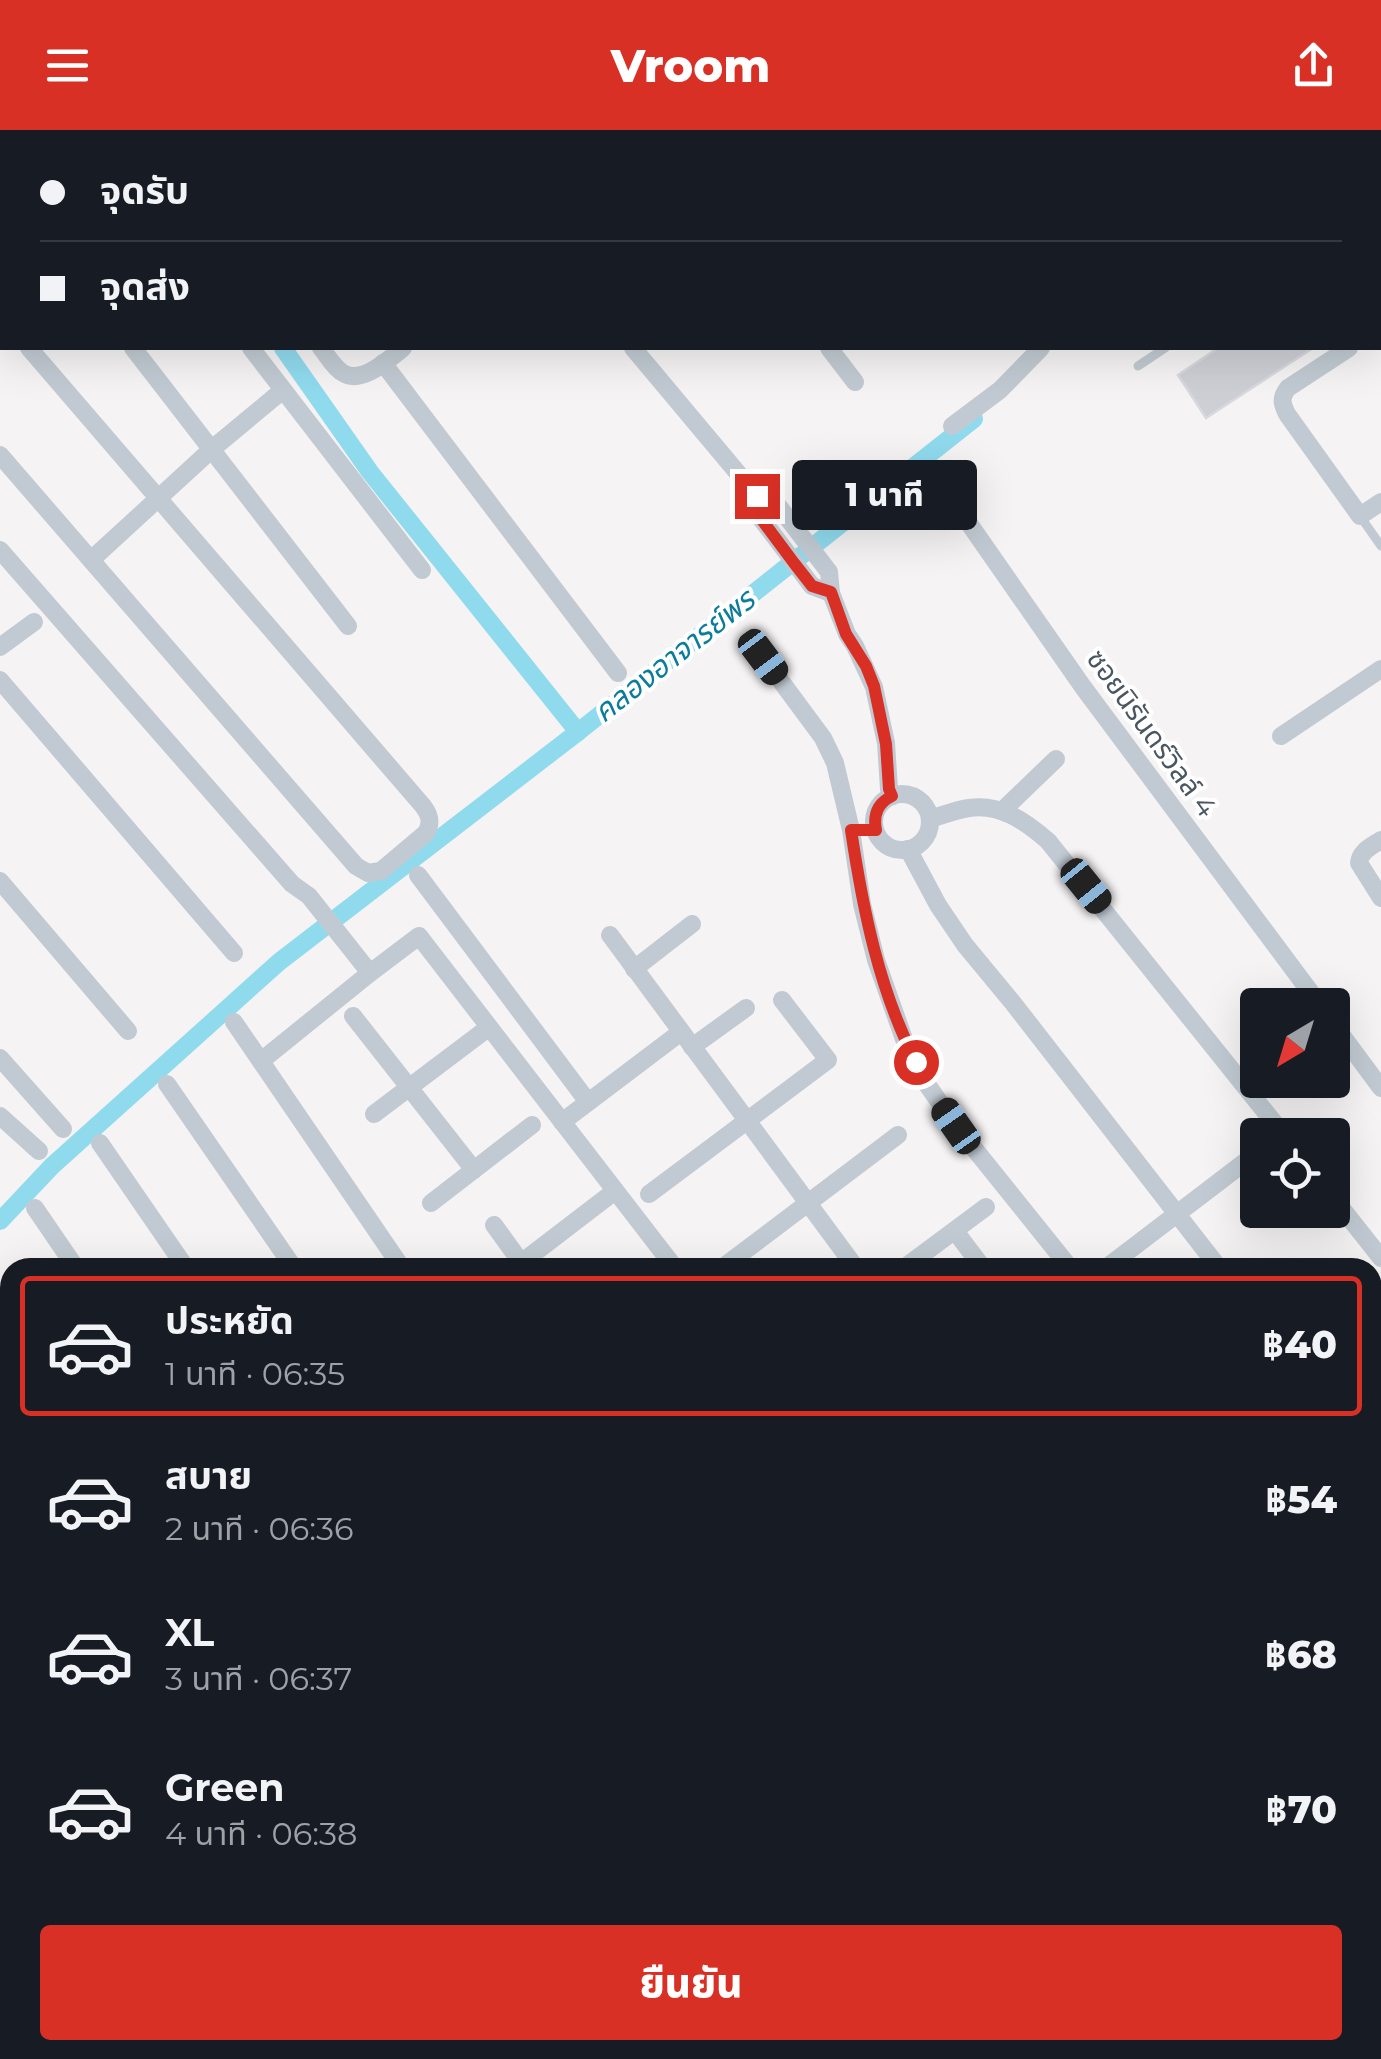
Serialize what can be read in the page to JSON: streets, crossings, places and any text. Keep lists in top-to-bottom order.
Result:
{
  "streets": {
    "street": ["ซอยนิรันดร์วิลล์ 4"]
  },
  "water": ["คลองอาจารย์พร"],
  "north": "bottom left",
  "page": {
    "header": "Vroom",
    "banner": ["จุดรับ", "จุดส่ง"],
    "bubble": "1 นาที",
    "list": [
      {
        "name": "ประหยัด",
        "note": "1 นาที · 06:35",
        "value": "฿40"
      },
      {
        "name": "สบาย",
        "note": "2 นาที · 06:36",
        "value": "฿54"
      },
      {
        "name": "XL",
        "note": "3 นาที · 06:37",
        "value": "฿68"
      },
      {
        "name": "Green",
        "note": "4 นาที · 06:38",
        "value": "฿70"
      }
    ],
    "buttons": "ยืนยัน"
  }
}
